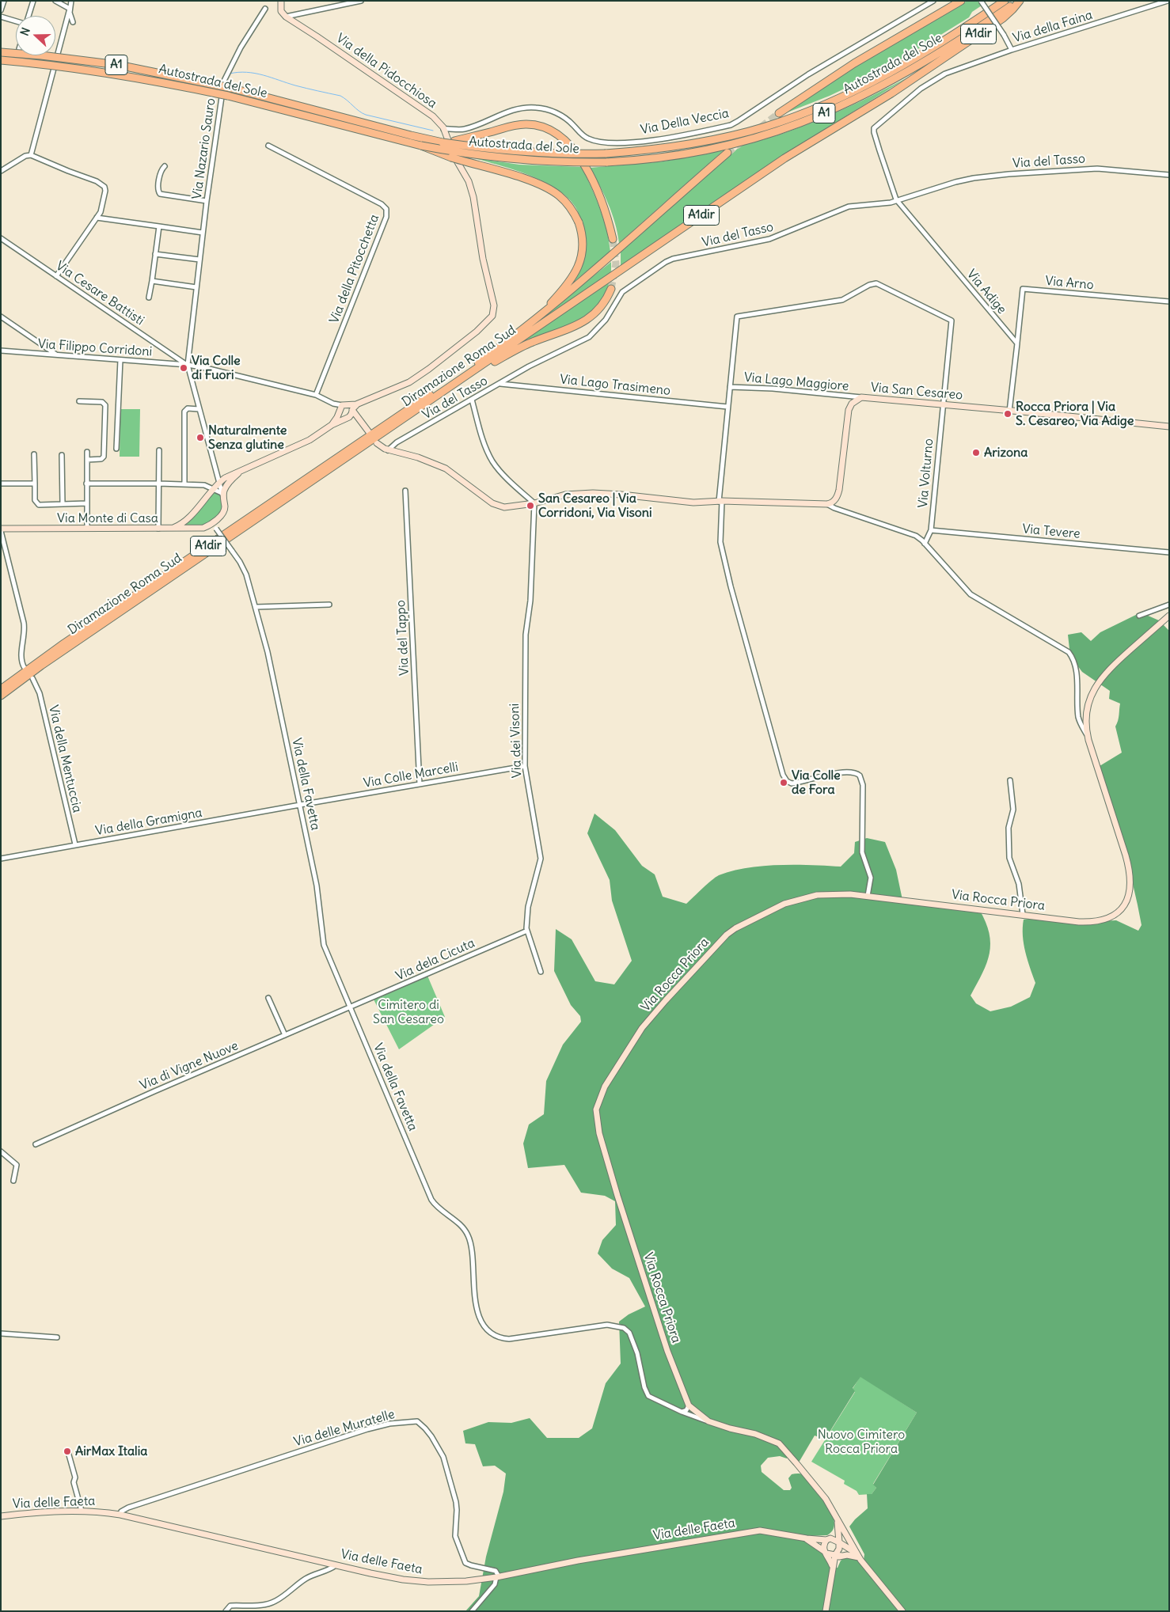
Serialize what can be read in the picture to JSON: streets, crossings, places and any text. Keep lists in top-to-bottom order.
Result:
{
  "streets": {
    "highway": [
      "A1dir",
      "Autostrada del Sole",
      "A1",
      "Diramazione Roma Sud"
    ],
    "street": [
      "Via della Faina",
      "Via della Pidocchiosa",
      "Via Della Veccia",
      "Via Nazario Sauro",
      "Via del Tasso",
      "Via della Pitocchetta",
      "Via Arno",
      "Via Adige",
      "Via Cesare Battisti",
      "Via Filippo Corridoni",
      "Via Lago Maggiore",
      "Via Lago Trasimeno",
      "Via San Cesareo",
      "Via Volturno",
      "Via Monte di Casa",
      "Via Tevere",
      "Via del Tappo",
      "Via dei Visoni",
      "Via della Mentuccia",
      "Via Colle Marcelli",
      "Via della Favetta",
      "Via della Gramigna",
      "Via Rocca Priora",
      "Via dela Cicuta",
      "Via di Vigne Nuove",
      "Via delle Muratelle",
      "Via delle Faeta"
    ]
  },
  "crossings": [
    ["Via della Faina", "Via del Tasso"],
    ["Via della Faina", "Via Adige"],
    ["A1dir", "Diramazione Roma Sud"],
    ["Autostrada del Sole", "Diramazione Roma Sud"],
    ["Via della Pidocchiosa", "Via Della Veccia"],
    ["Via Nazario Sauro", "Via Cesare Battisti"],
    ["Via Nazario Sauro", "Via Filippo Corridoni"],
    ["Via del Tasso", "Via Adige"],
    ["Via del Tasso", "Via Lago Trasimeno"],
    ["Via Arno", "Via Adige"],
    ["Via Cesare Battisti", "Via Filippo Corridoni"],
    ["Via Lago Maggiore", "Via San Cesareo"],
    ["Via Lago Maggiore", "Via Volturno"],
    ["Via San Cesareo", "Via Volturno"],
    ["Via Volturno", "Via Tevere"],
    ["Via Monte di Casa", "Via della Favetta"],
    ["Via del Tappo", "Via Colle Marcelli"],
    ["Via dei Visoni", "Via Colle Marcelli"],
    ["Via dei Visoni", "Via dela Cicuta"],
    ["Via della Mentuccia", "Via della Gramigna"],
    ["Via Colle Marcelli", "Via della Favetta"],
    ["Via Colle Marcelli", "Via della Gramigna"],
    ["Via della Favetta", "Via della Gramigna"],
    ["Via della Favetta", "Via dela Cicuta"],
    ["Via della Favetta", "Via di Vigne Nuove"],
    ["Via dela Cicuta", "Via di Vigne Nuove"],
    ["Via delle Muratelle", "Via delle Faeta"]
  ],
  "parks": ["Cimitero di San Cesareo", "Nuovo Cimitero Rocca Priora"],
  "places": [
    "Via Colle di Fuori",
    "Rocca Priora | Via S. Cesareo, Via Adige",
    "Naturalmente Senza glutine",
    "Arizona",
    "San Cesareo | Via Corridoni, Via Visoni",
    "Via Colle de Fora",
    "AirMax Italia"
  ],
  "north": "left"
}
